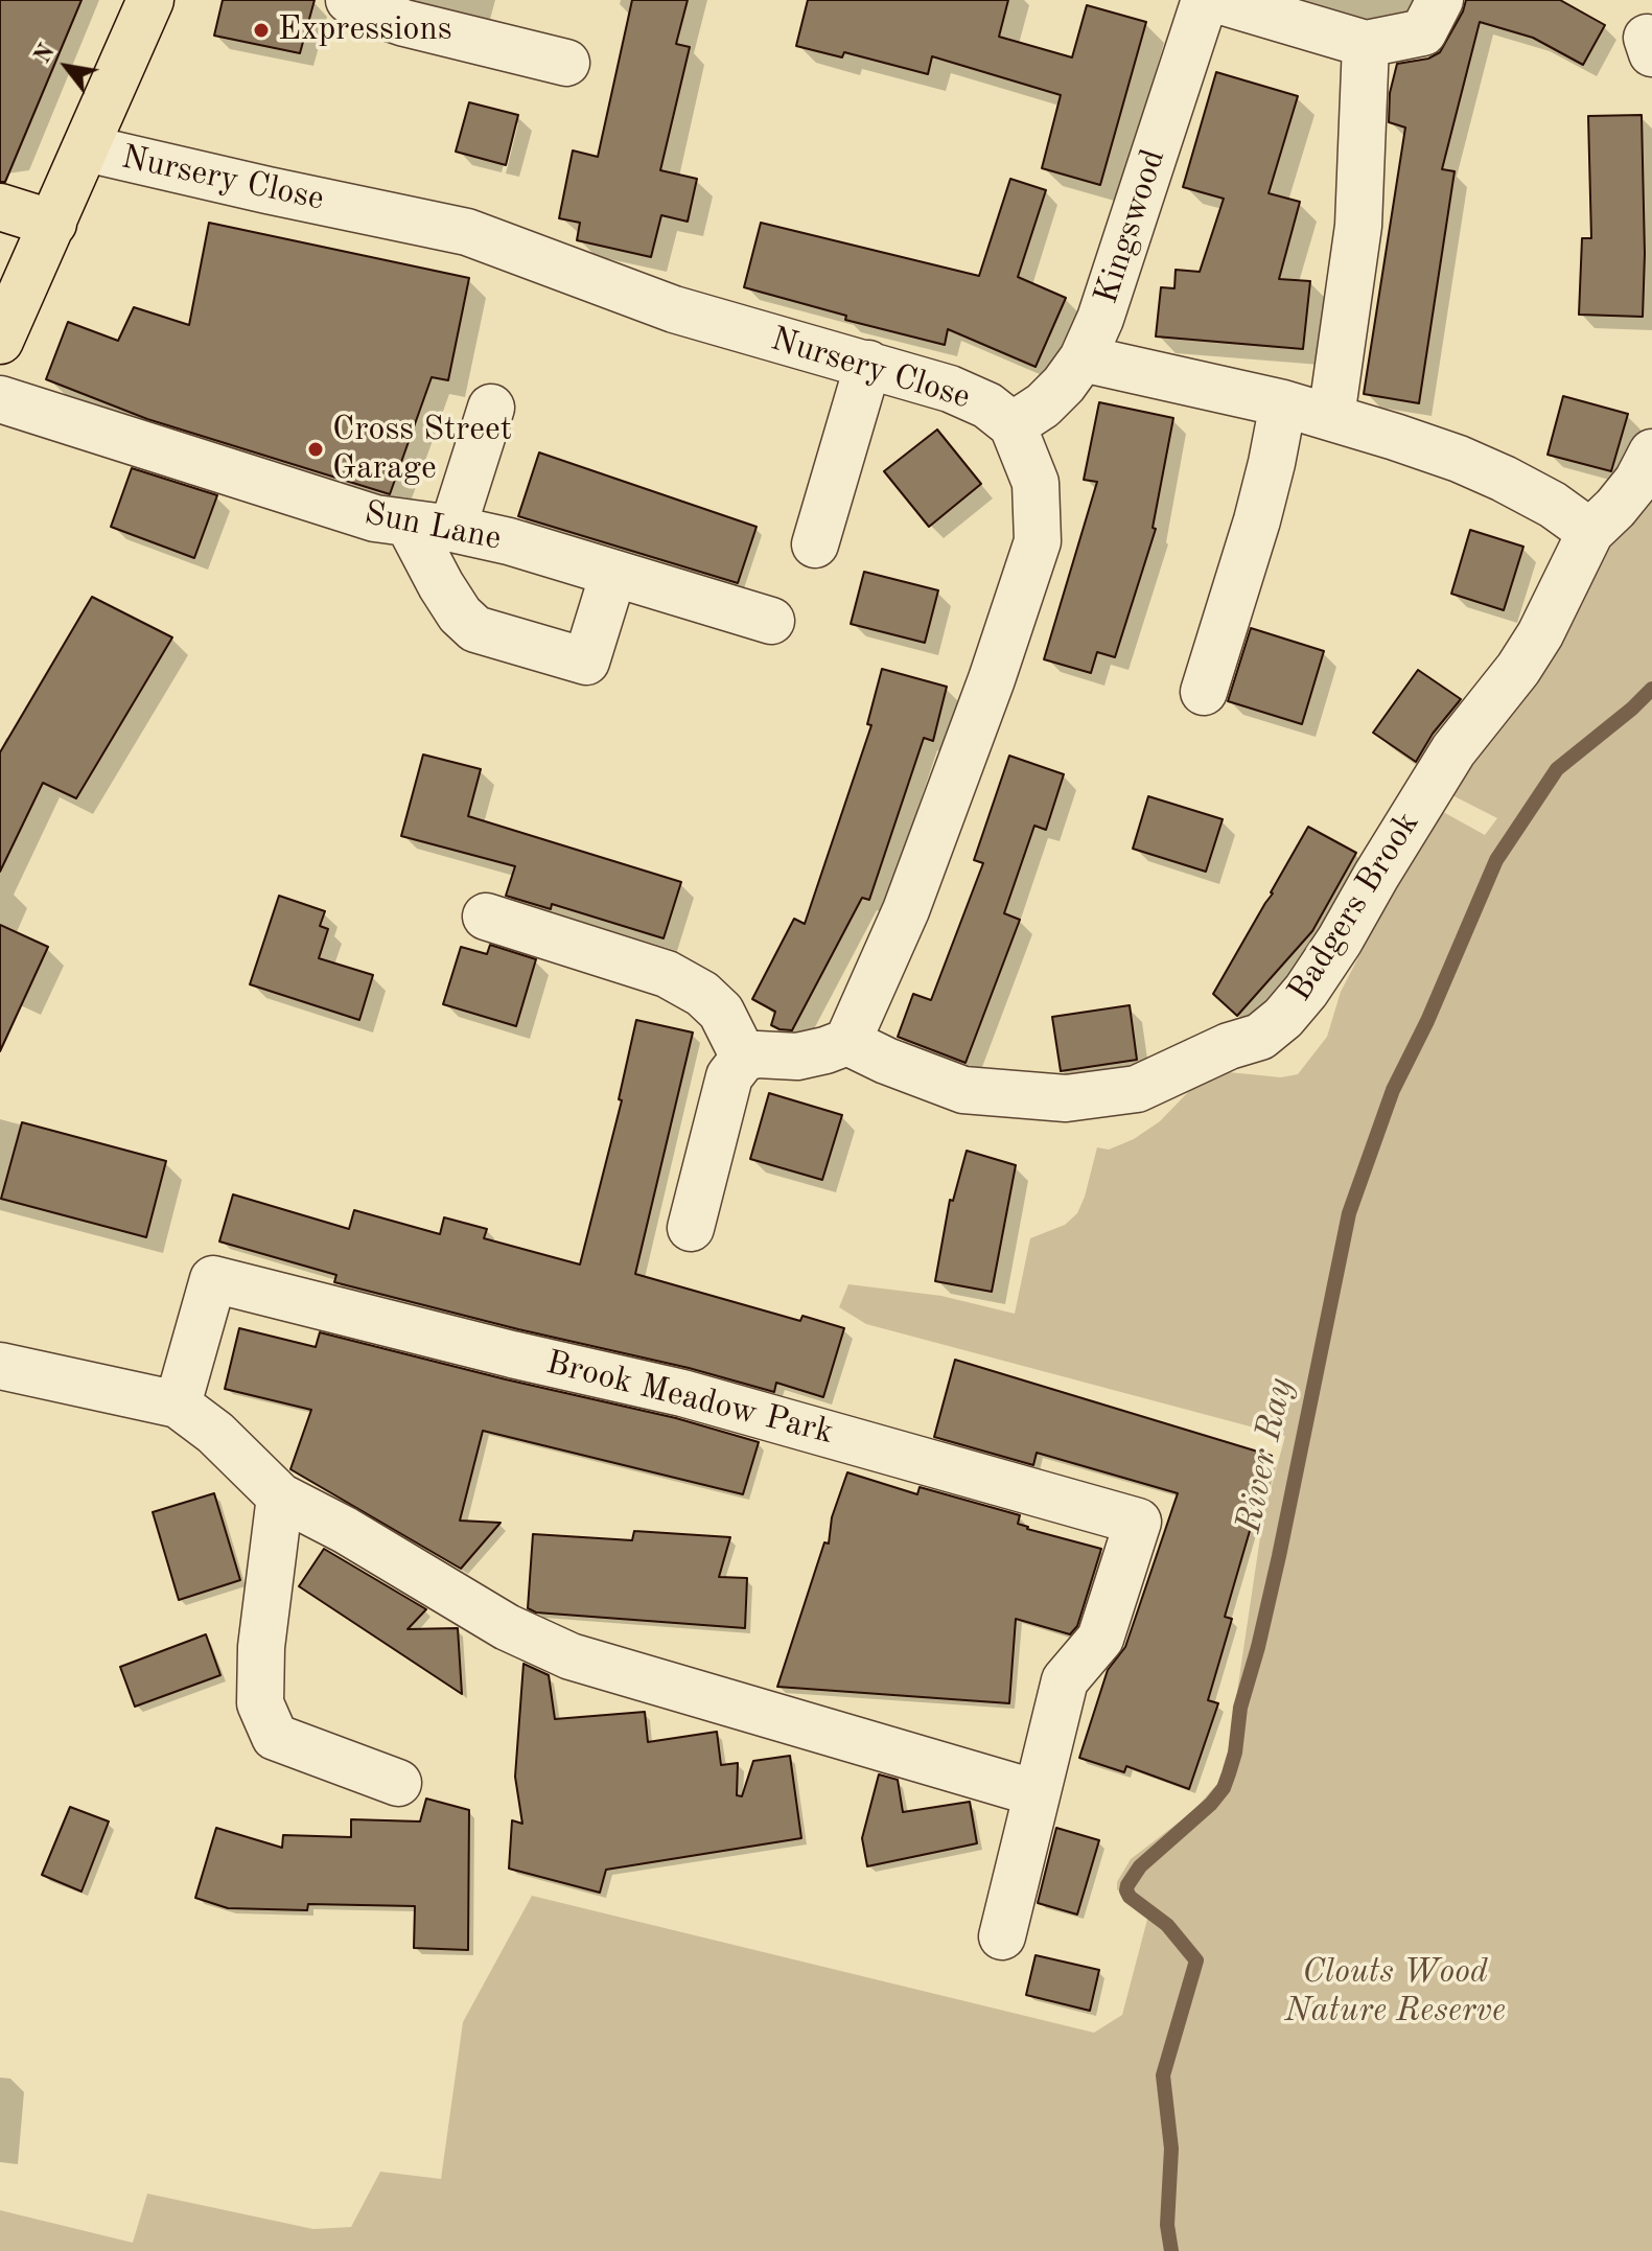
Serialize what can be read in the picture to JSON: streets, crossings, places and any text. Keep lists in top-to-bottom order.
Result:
{
  "streets": {
    "street": [
      "Nursery Close",
      "Kingswood",
      "Sun Lane",
      "Badgers Brook",
      "Brook Meadow Park"
    ]
  },
  "crossings": [
    ["Nursery Close", "Kingswood"],
    ["Nursery Close", "Badgers Brook"]
  ],
  "water": ["River Ray"],
  "parks": ["Clouts Wood Nature Reserve"],
  "places": ["Expressions", "Cross Street Garage"],
  "north": "top left"
}
